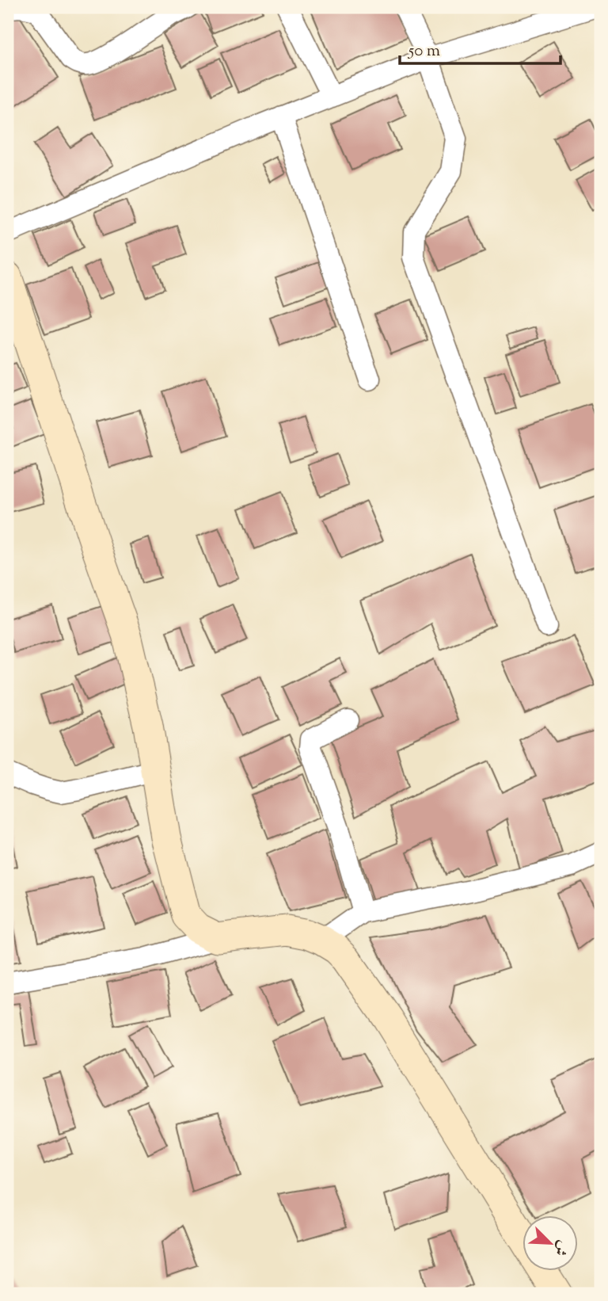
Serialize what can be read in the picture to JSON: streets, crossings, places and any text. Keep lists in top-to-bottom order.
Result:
{
  "scale_bar": "50 m",
  "north": "bottom right"
}
